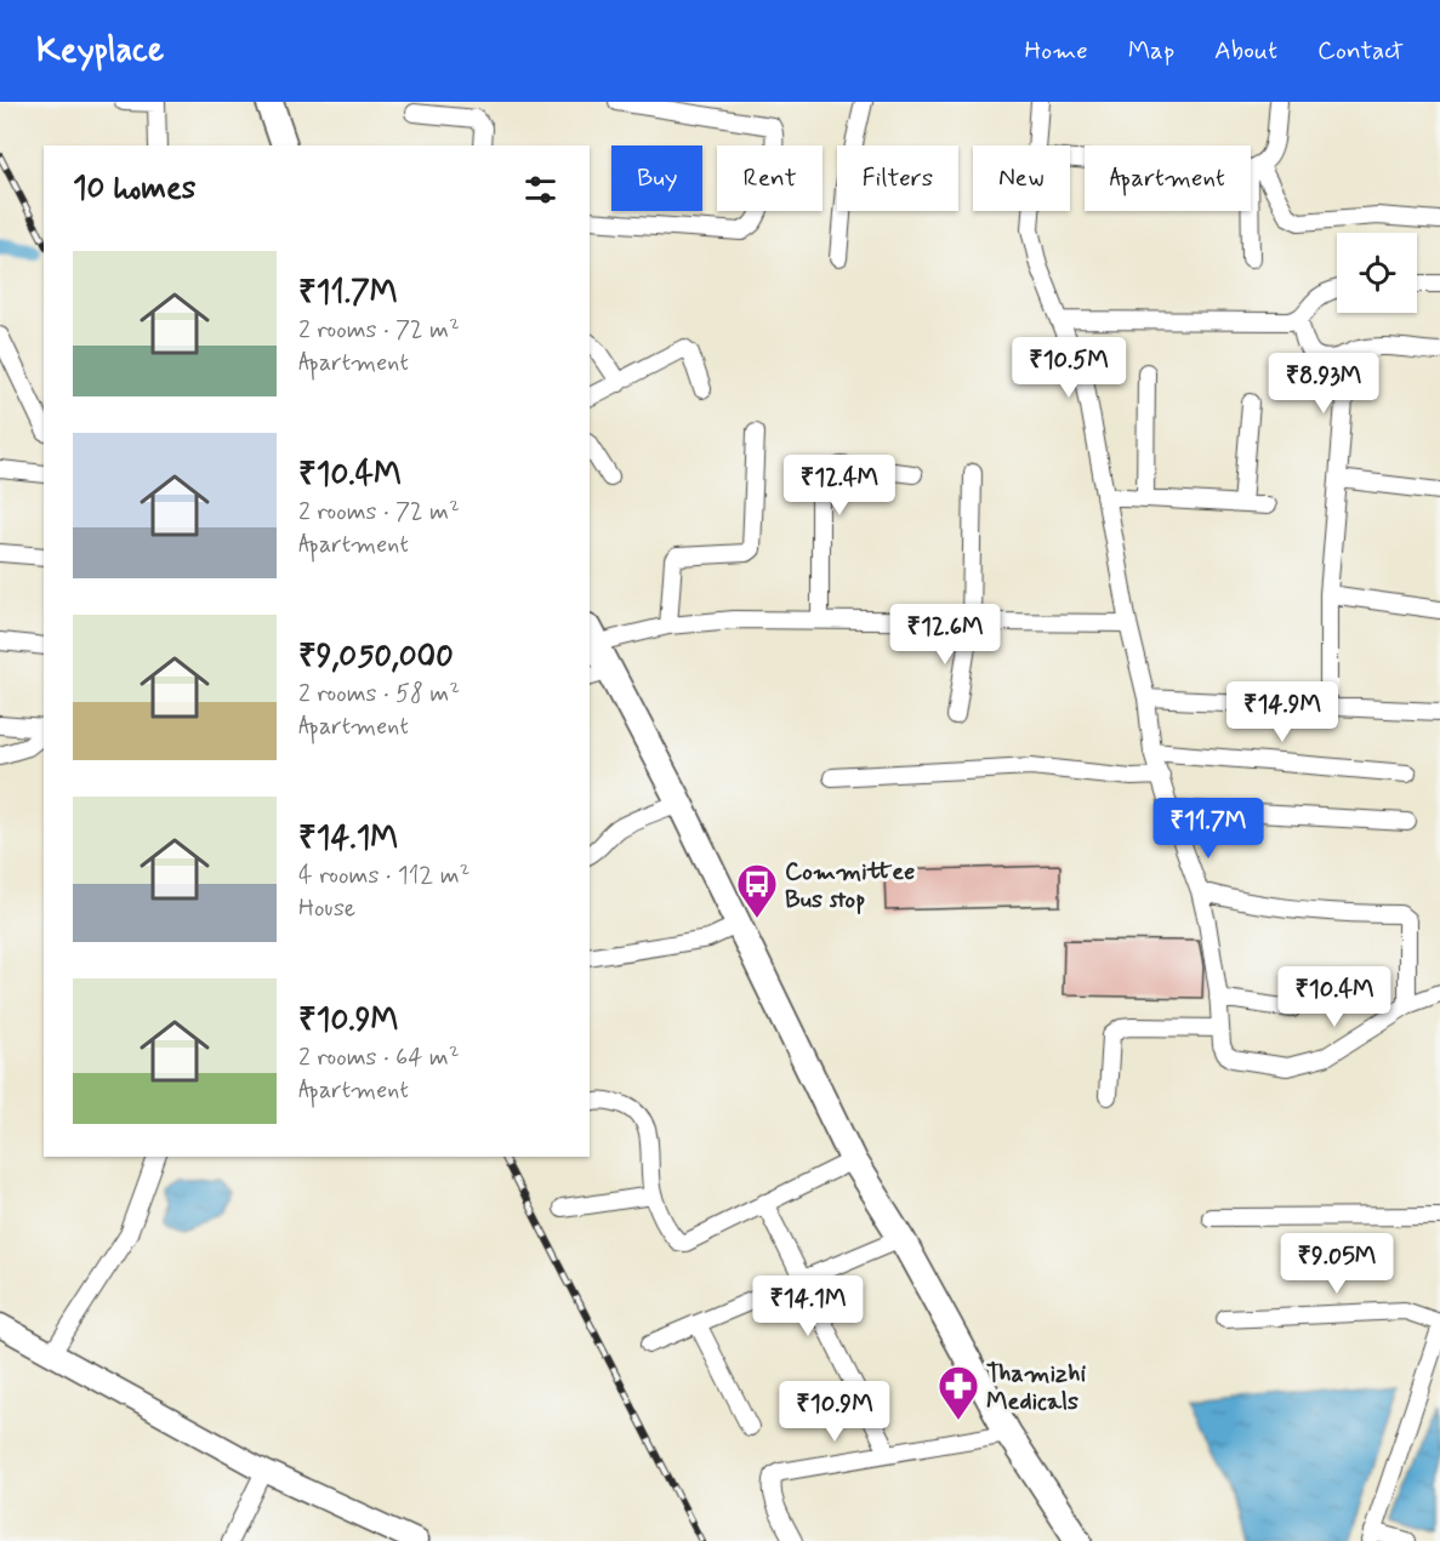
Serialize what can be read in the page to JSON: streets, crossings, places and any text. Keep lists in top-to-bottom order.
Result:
{
  "places": {
    "bus stop": ["Committee Bus stop"],
    "pharmacy": ["Thamizhi Medicals"]
  },
  "page": {
    "header": "Keyplace",
    "nav": [
      "Home",
      "Map",
      "About",
      "Contact"
    ],
    "chip": [
      "Buy",
      "Rent",
      "Filters",
      "New",
      "Apartment"
    ],
    "heading": "10 homes",
    "list": [
      {
        "name": "₹11.7M",
        "note": "2 rooms · 72 m² · Apartment"
      },
      {
        "name": "₹10.4M",
        "note": "2 rooms · 72 m² · Apartment"
      },
      {
        "name": "₹9,050,000",
        "note": "2 rooms · 58 m² · Apartment"
      },
      {
        "name": "₹14.1M",
        "note": "4 rooms · 112 m² · House"
      },
      {
        "name": "₹10.9M",
        "note": "2 rooms · 64 m² · Apartment"
      }
    ],
    "price": [
      "₹10.5M",
      "₹8.93M",
      "₹12.4M",
      "₹12.6M",
      "₹14.9M",
      "₹11.7M",
      "₹10.4M",
      "₹9.05M",
      "₹14.1M",
      "₹10.9M"
    ]
  }
}
